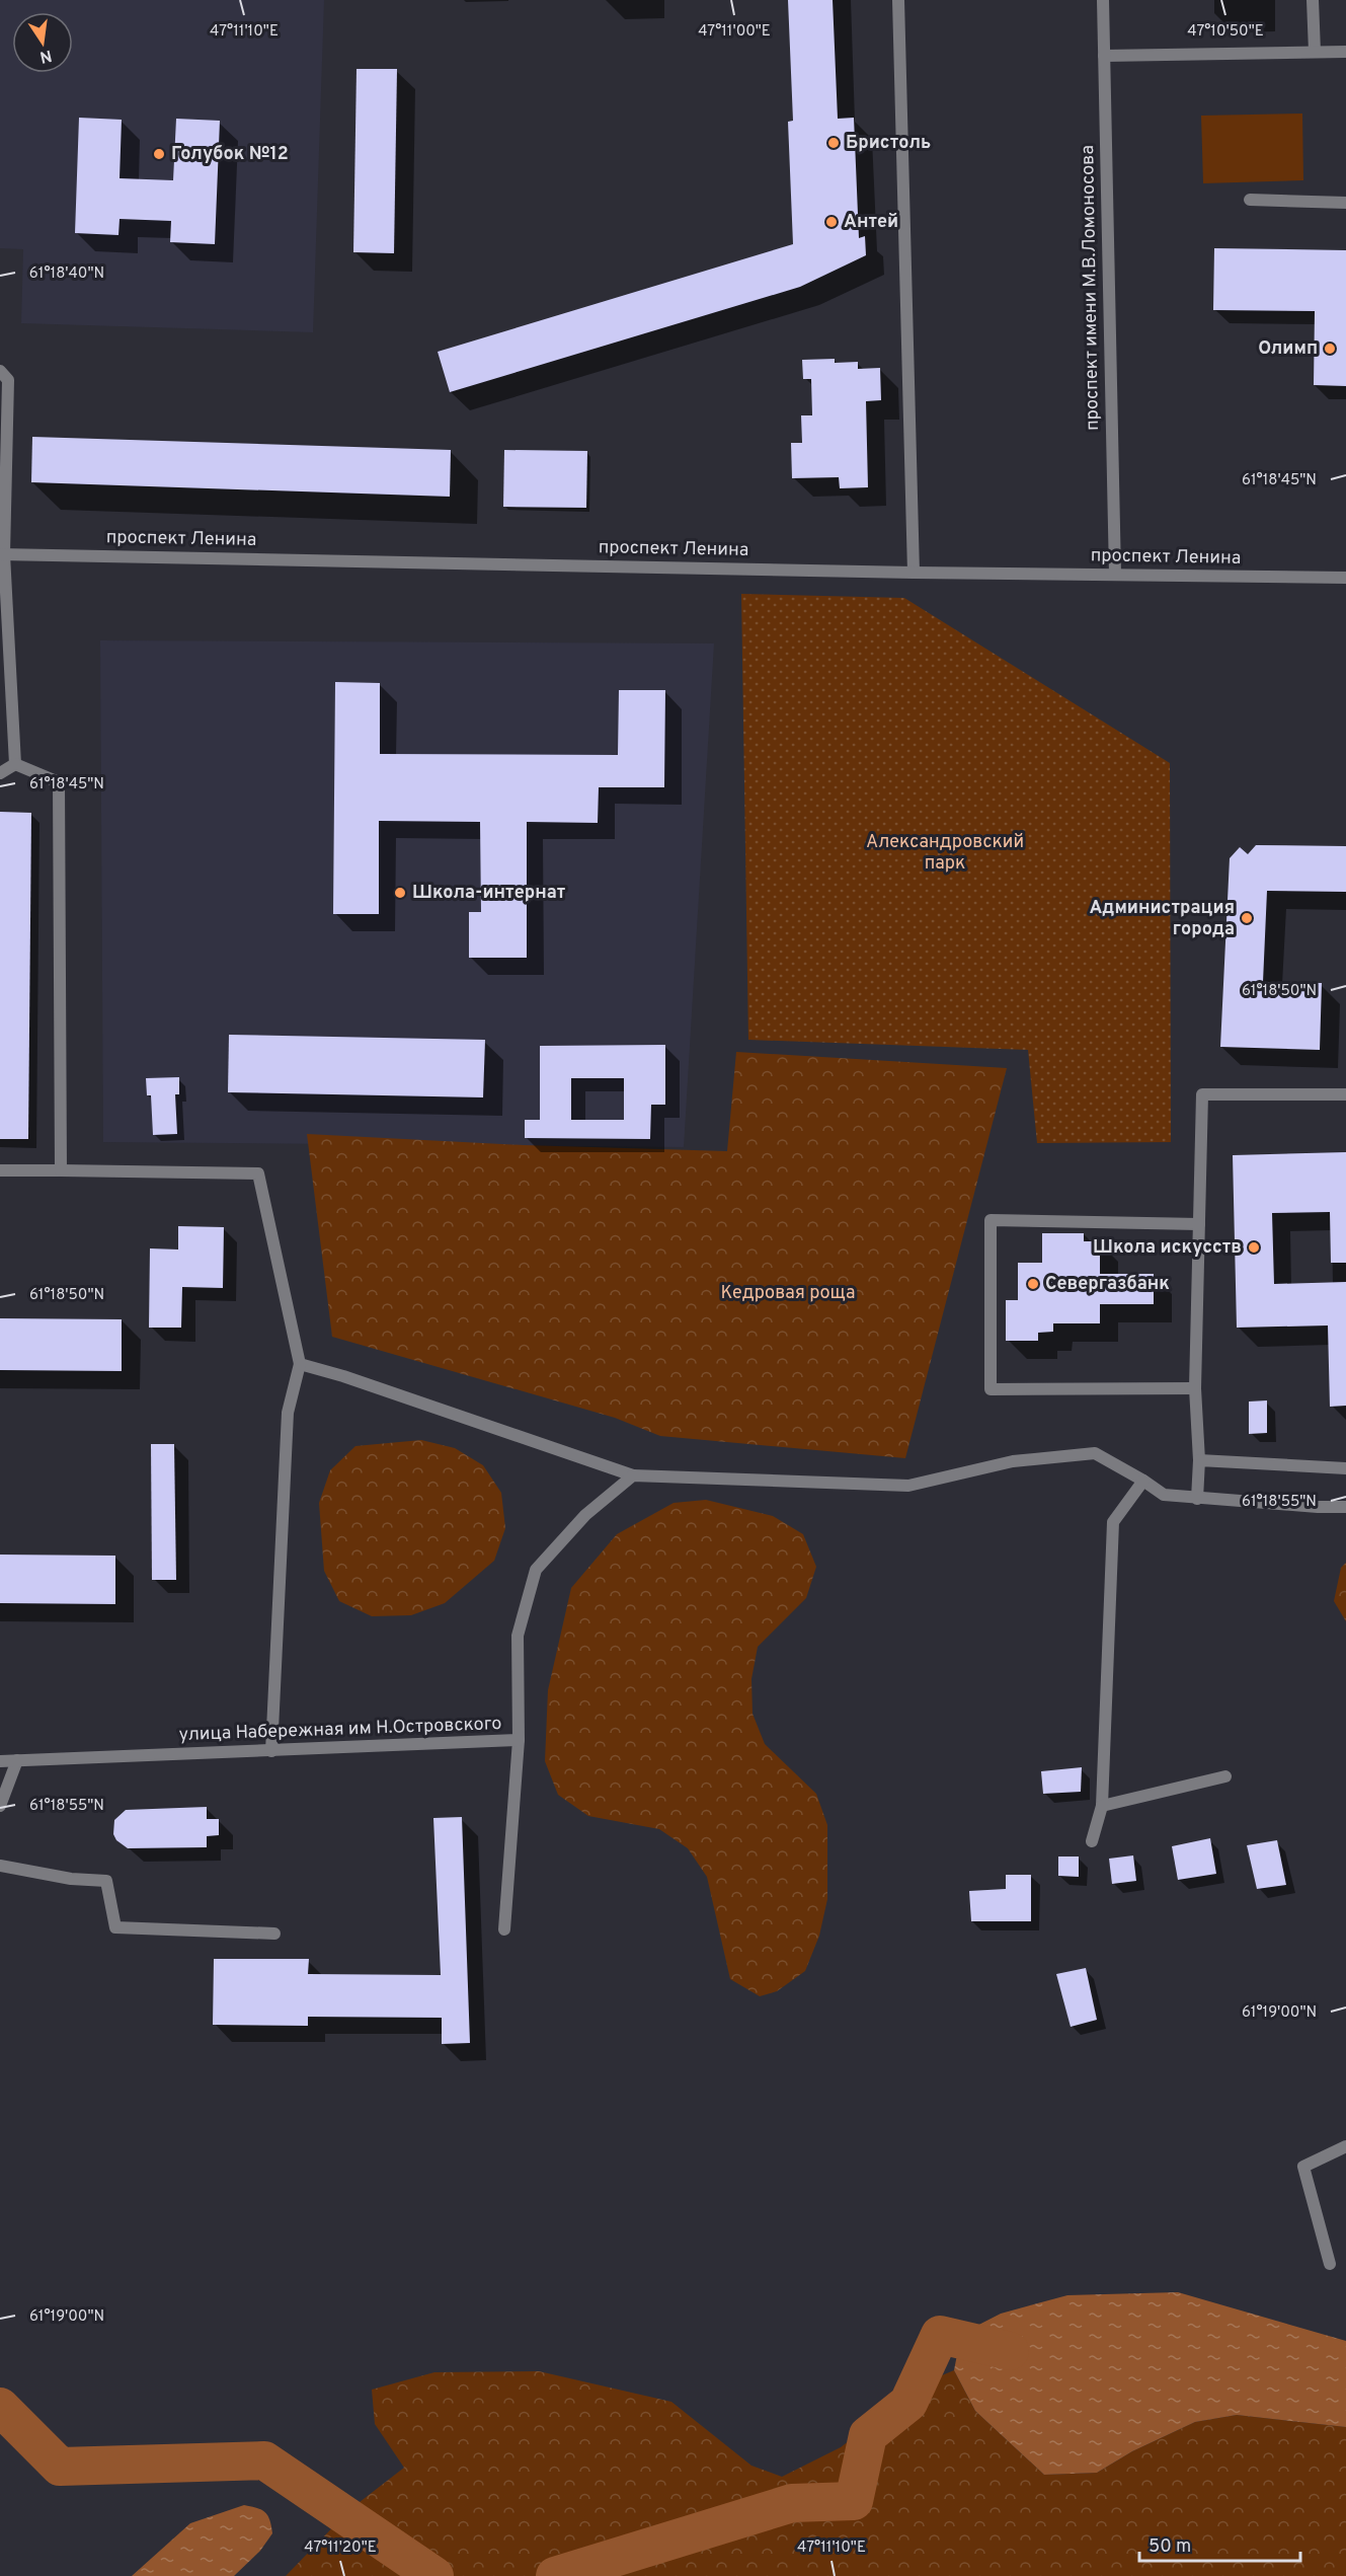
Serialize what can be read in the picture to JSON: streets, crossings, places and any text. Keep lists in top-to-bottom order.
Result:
{
  "streets": {
    "street": ["проспект имени М.В.Ломоносова", "проспект Ленина", "улица Набережная им Н.Островского"]
  },
  "crossings": [
    ["проспект имени М.В.Ломоносова", "проспект Ленина"]
  ],
  "parks": ["Александровский парк", "Кедровая роща"],
  "places": [
    "Бристоль",
    "Голубок №12",
    "Антей",
    "Олимп",
    "Школа-интернат",
    "Администрация города",
    "Школа искусcтв",
    "Севергазбанк"
  ],
  "scale_bar": "50 m",
  "north": "bottom",
  "coordinates": [
    "47°11'10\"E",
    "47°11'00\"E",
    "47°10'50\"E",
    "61°18'40\"N",
    "61°18'45\"N",
    "61°18'50\"N",
    "61°18'55\"N",
    "61°19'00\"N",
    "47°11'20\"E"
  ]
}
